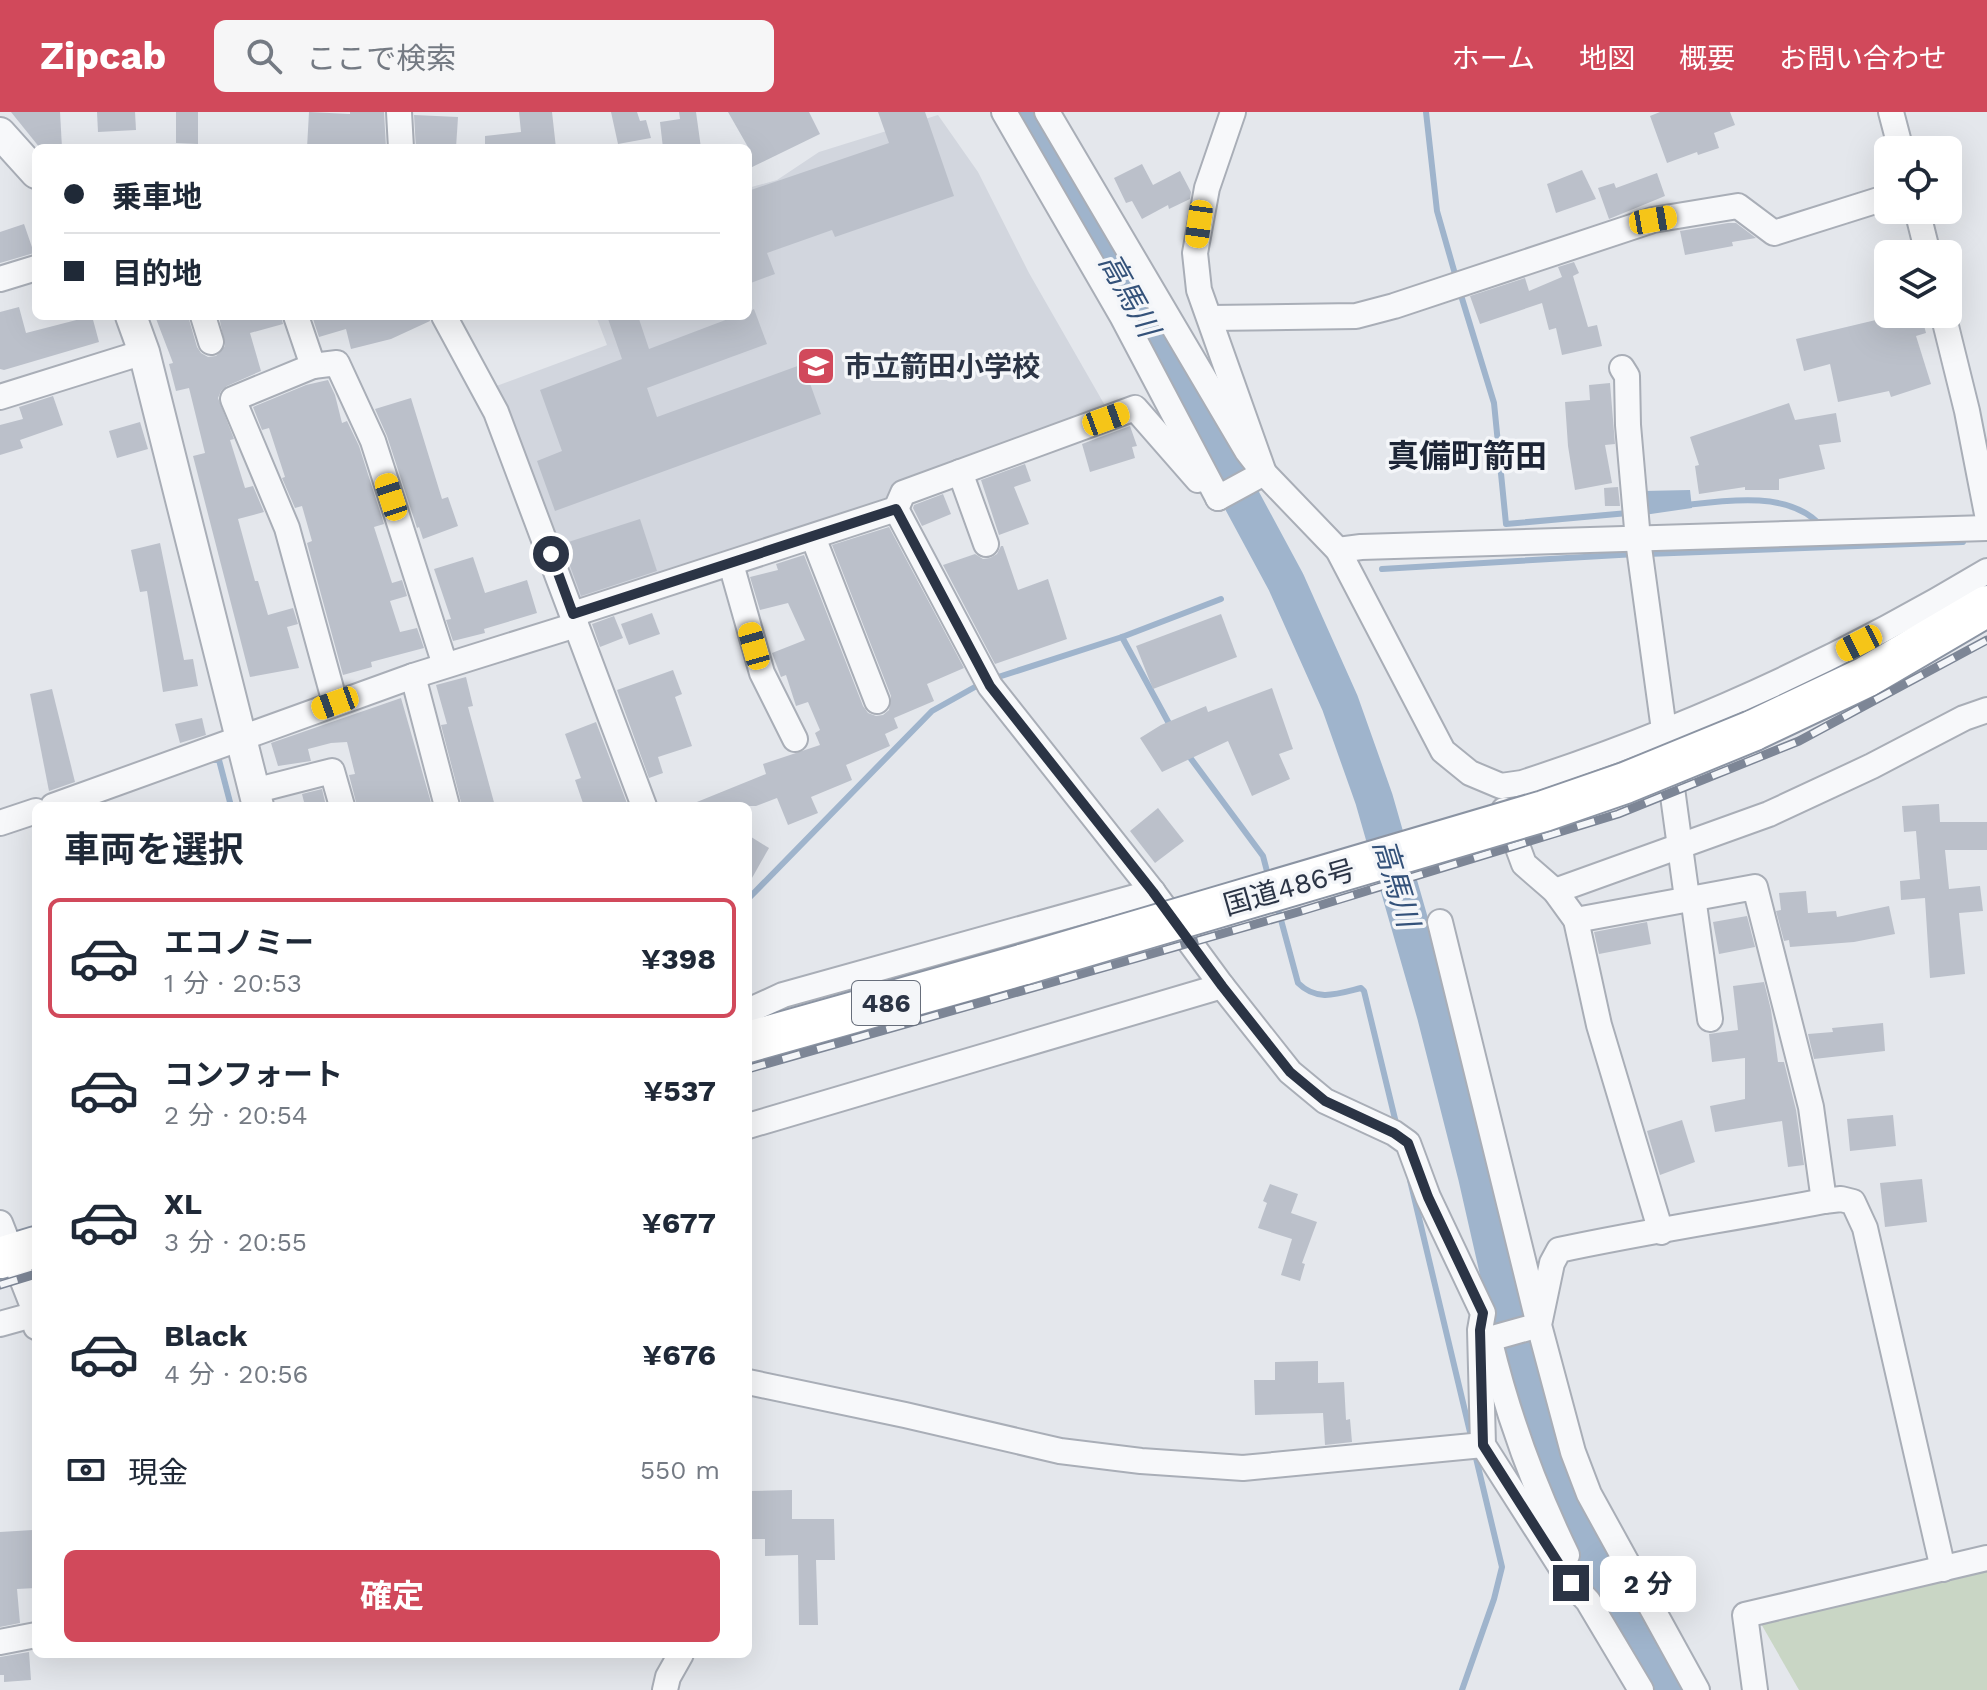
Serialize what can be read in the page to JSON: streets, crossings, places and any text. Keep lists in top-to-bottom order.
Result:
{
  "streets": {
    "highway": ["国道486号", "486"]
  },
  "districts": ["真備町箭田"],
  "water": ["高馬川"],
  "places": {
    "school or university": ["市立箭田小学校"]
  },
  "page": {
    "header": "Zipcab",
    "search": "ここで検索",
    "nav": [
      "ホーム",
      "地図",
      "概要",
      "お問い合わせ"
    ],
    "banner": ["乗車地", "目的地"],
    "heading": "車両を選択",
    "list": [
      {
        "name": "エコノミー",
        "note": "1 分 · 20:53",
        "value": "¥398"
      },
      {
        "name": "コンフォート",
        "note": "2 分 · 20:54",
        "value": "¥537"
      },
      {
        "name": "XL",
        "note": "3 分 · 20:55",
        "value": "¥677"
      },
      {
        "name": "Black",
        "note": "4 分 · 20:56",
        "value": "¥676"
      }
    ],
    "pay": ["現金", "550 m"],
    "buttons": "確定",
    "bubble": "2 分"
  }
}
